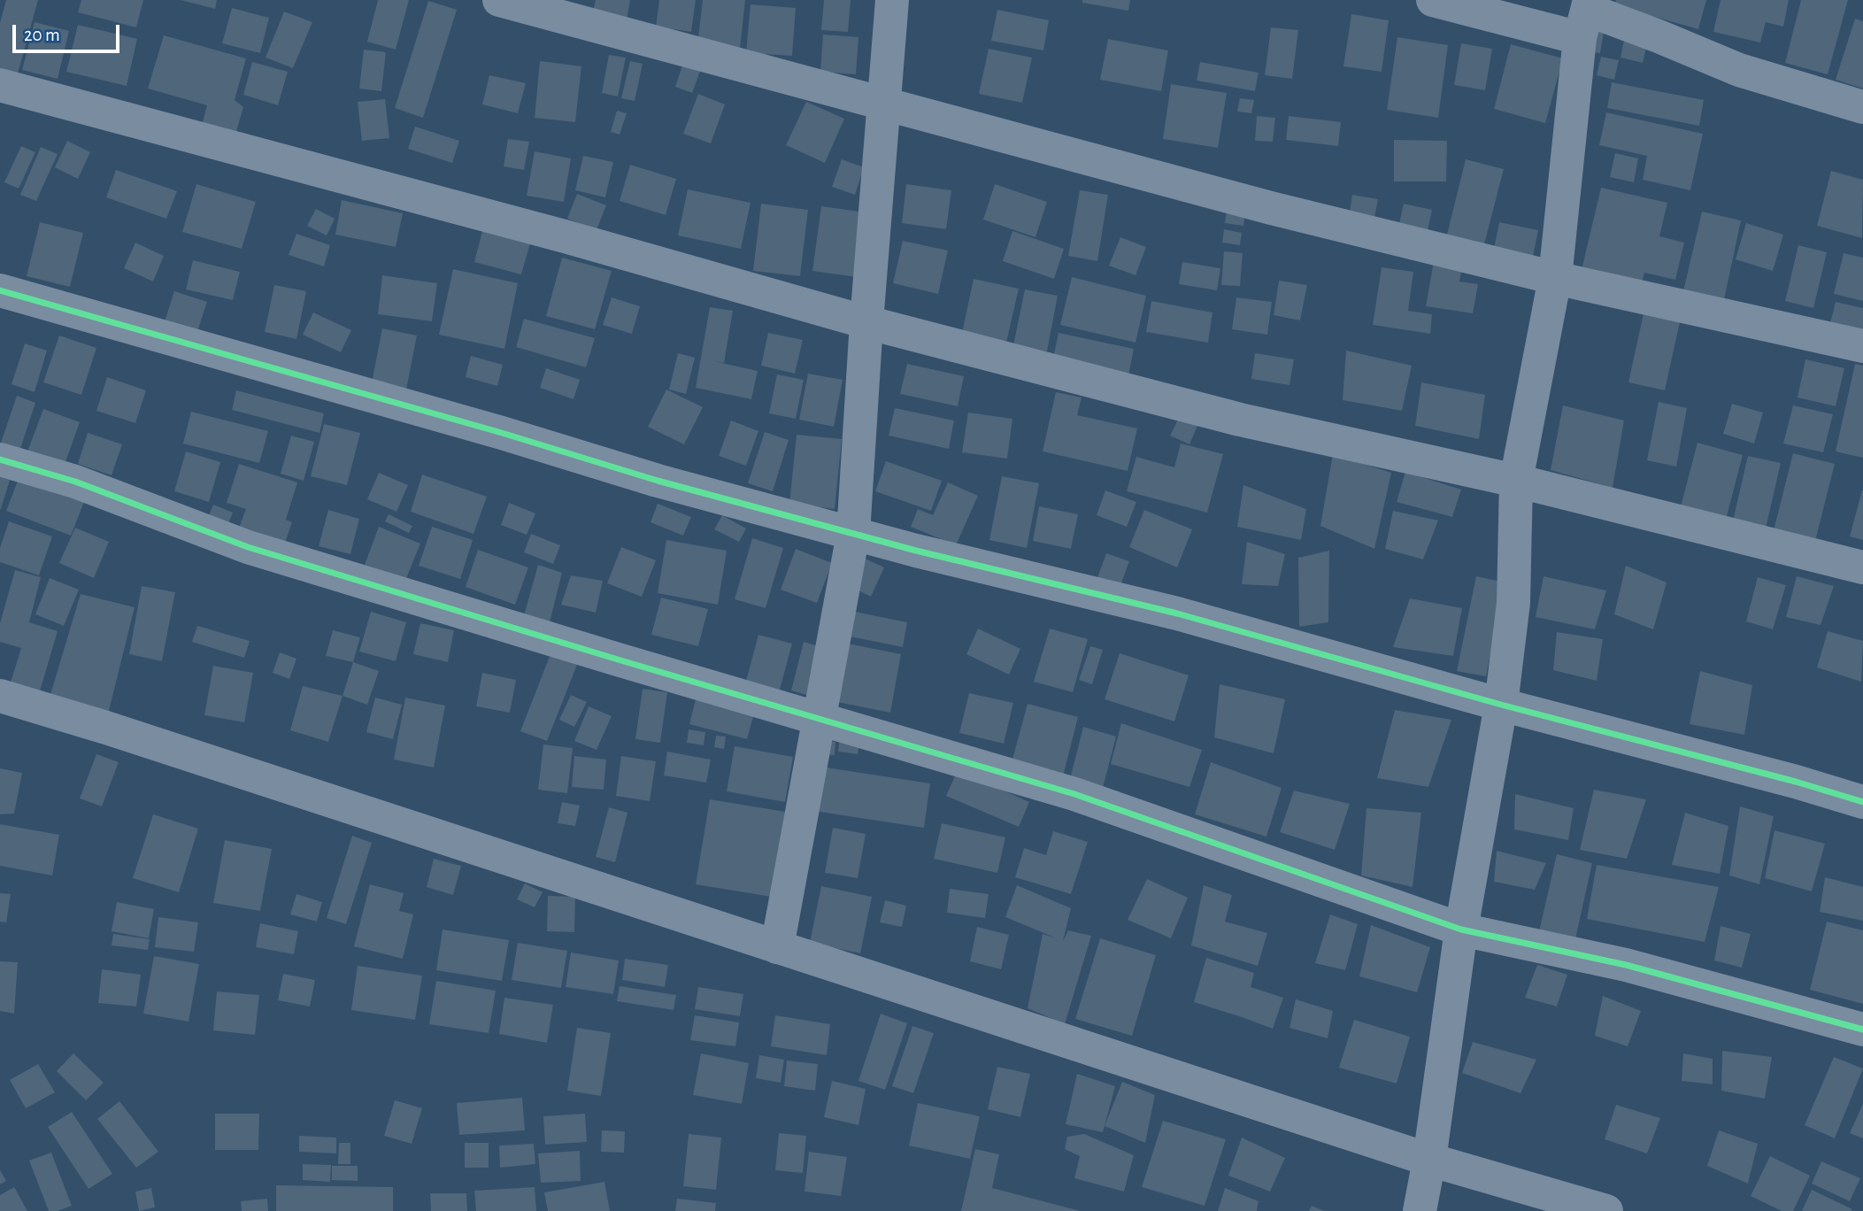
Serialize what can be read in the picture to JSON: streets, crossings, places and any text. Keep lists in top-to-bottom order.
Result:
{
  "scale_bar": "20 m"
}
